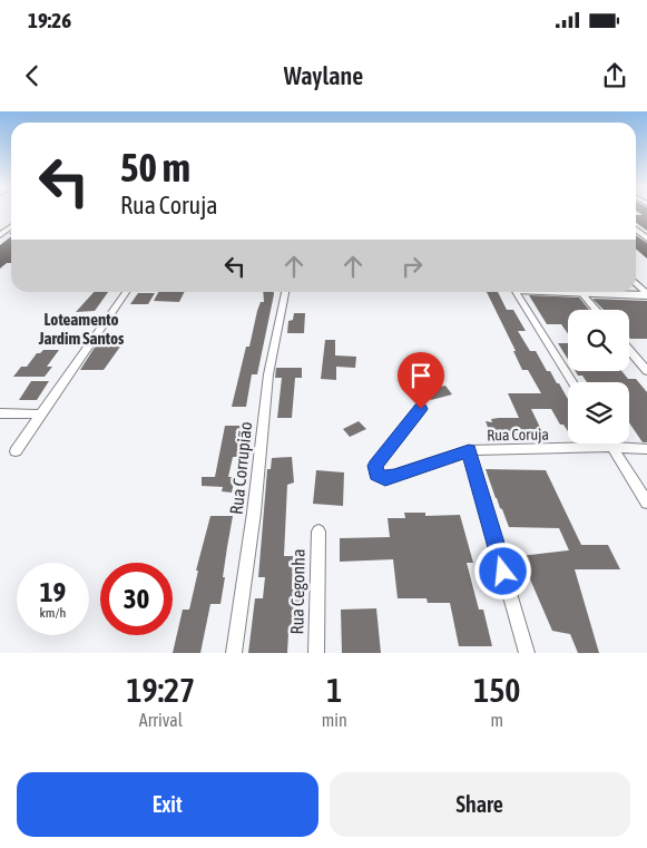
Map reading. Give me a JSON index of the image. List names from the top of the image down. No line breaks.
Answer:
{"streets":{"street":["Rua Coruja","Rua Corrupião","Rua Cegonha"]},"districts":["Loteamento Jardim Santos"],"page":{"status":"19:26","header":"Waylane","turn":["50 m","Rua Coruja"],"speed":"19 km/h","limit":"30","eta":["19:27","Arrival","1","min","150","m"],"buttons":["Exit","Share"]}}
